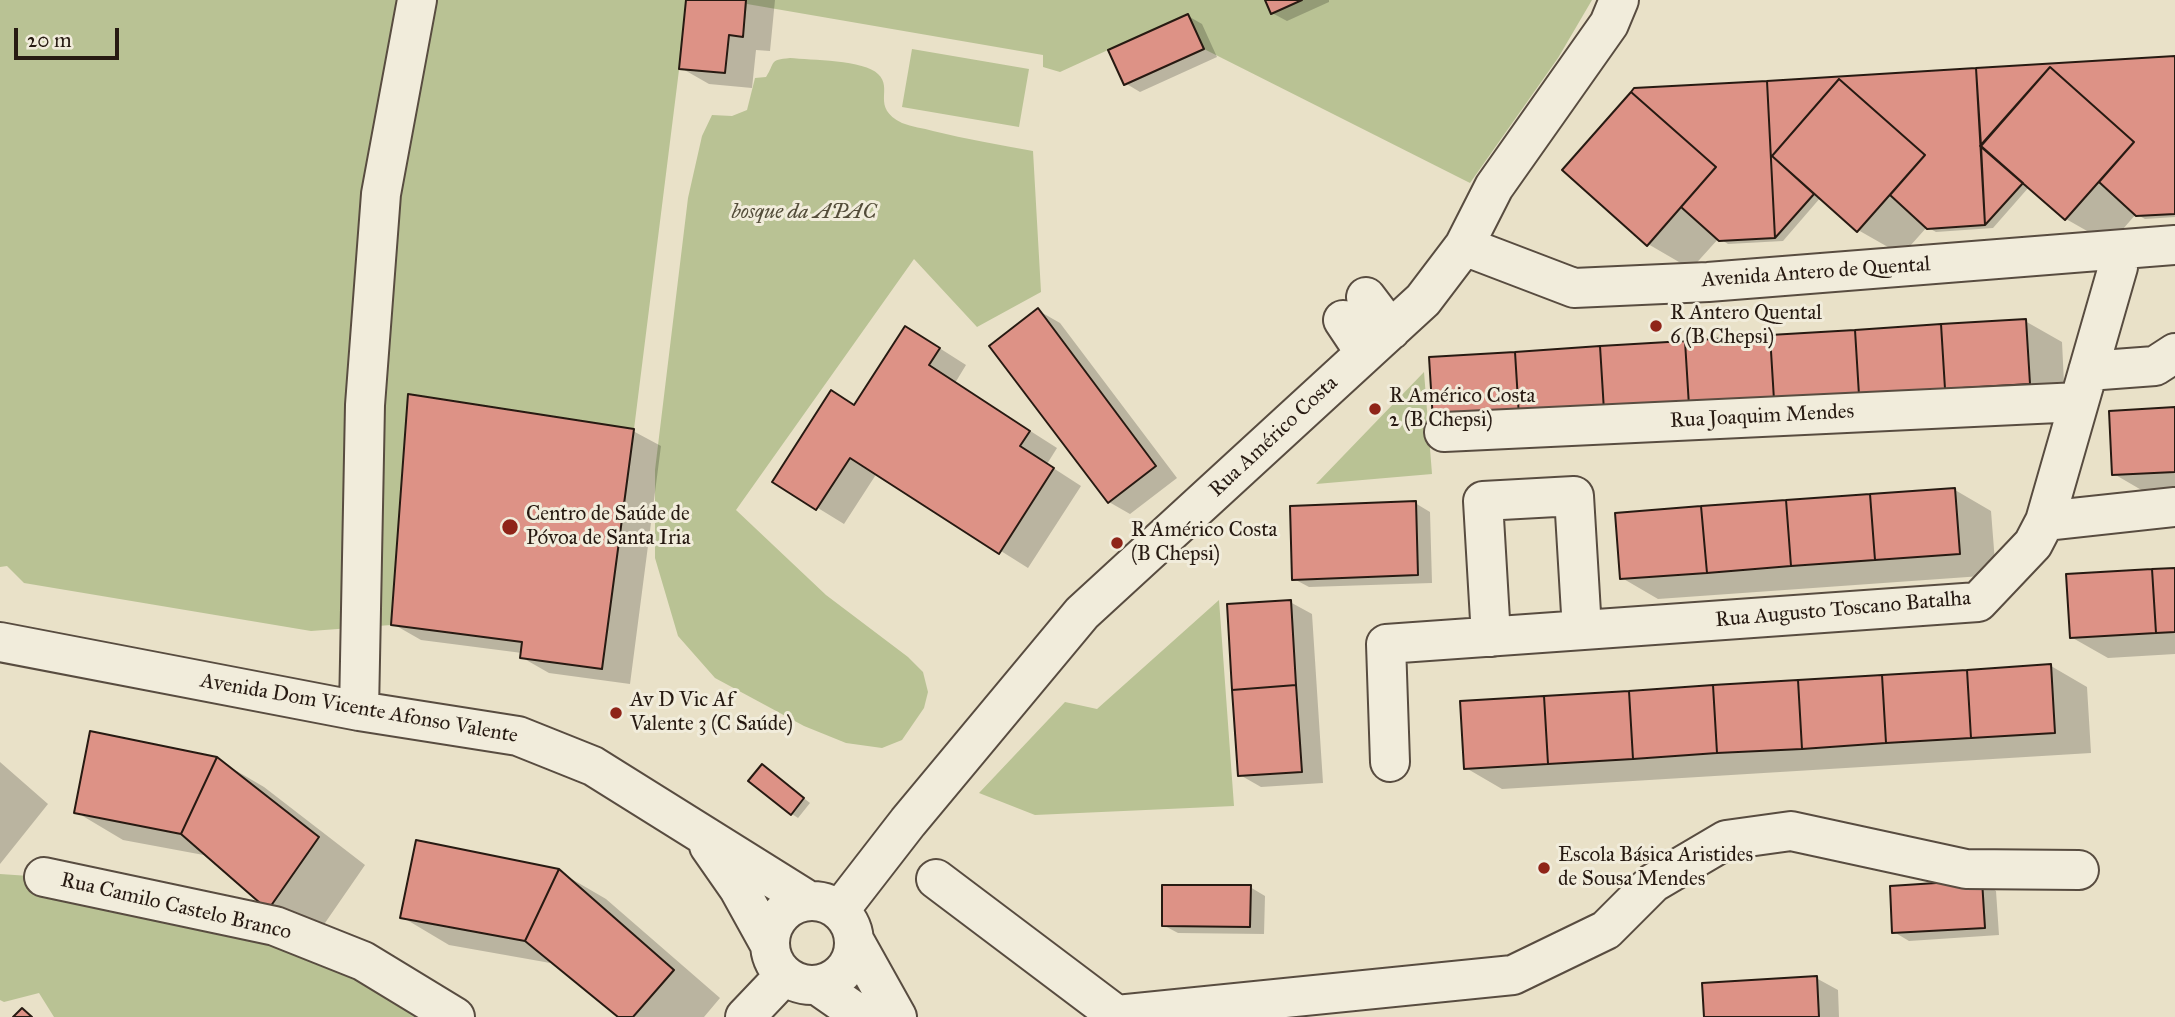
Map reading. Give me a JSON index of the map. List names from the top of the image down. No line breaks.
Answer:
{"streets":{"street":["Avenida Antero de Quental","Rua Joaquim Mendes","Rua Américo Costa","Rua Augusto Toscano Batalha","Avenida Dom Vicente Afonso Valente","Rua Camilo Castelo Branco"]},"crossings":[["Avenida Antero de Quental","Rua Américo Costa"],["Avenida Antero de Quental","Rua Augusto Toscano Batalha"],["Rua Joaquim Mendes","Rua Augusto Toscano Batalha"],["Rua Américo Costa","Avenida Dom Vicente Afonso Valente"]],"parks":["bosque da APAC"],"places":["R Antero Quental 6 (B Chepsi)","R Américo Costa 2 (B Chepsi)","Centro de Saúde de Póvoa de Santa Iria","R Américo Costa (B Chepsi)","Av D Vic Af Valente 3 (C Saúde)","Escola Básica Aristides de Sousa Mendes"],"scale_bar":"20 m"}
